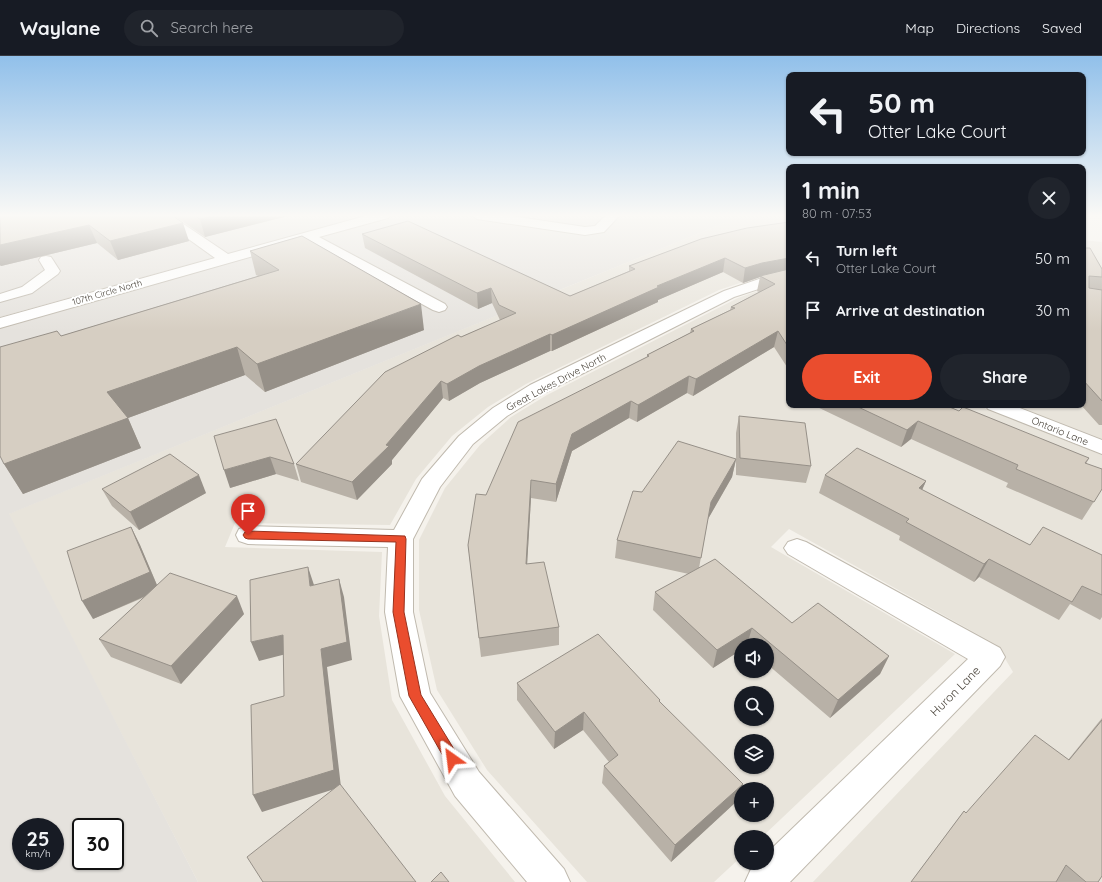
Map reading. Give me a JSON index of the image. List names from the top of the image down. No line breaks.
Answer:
{"streets":{"street":["107th Circle North","Great Lakes Drive North","Ontario Lane","Huron Lane"]},"page":{"header":"Waylane","search":"Search here","nav":["Map","Directions","Saved"],"turn":["50 m","Otter Lake Court"],"heading":["1 min","80 m · 07:53"],"list":[{"name":"Turn left","note":"Otter Lake Court","value":"50 m"},{"name":"Arrive at destination","value":"30 m"}],"buttons":["Exit","Share"],"map_buttons":["+","−"],"speed":"25 km/h","limit":"30"}}
